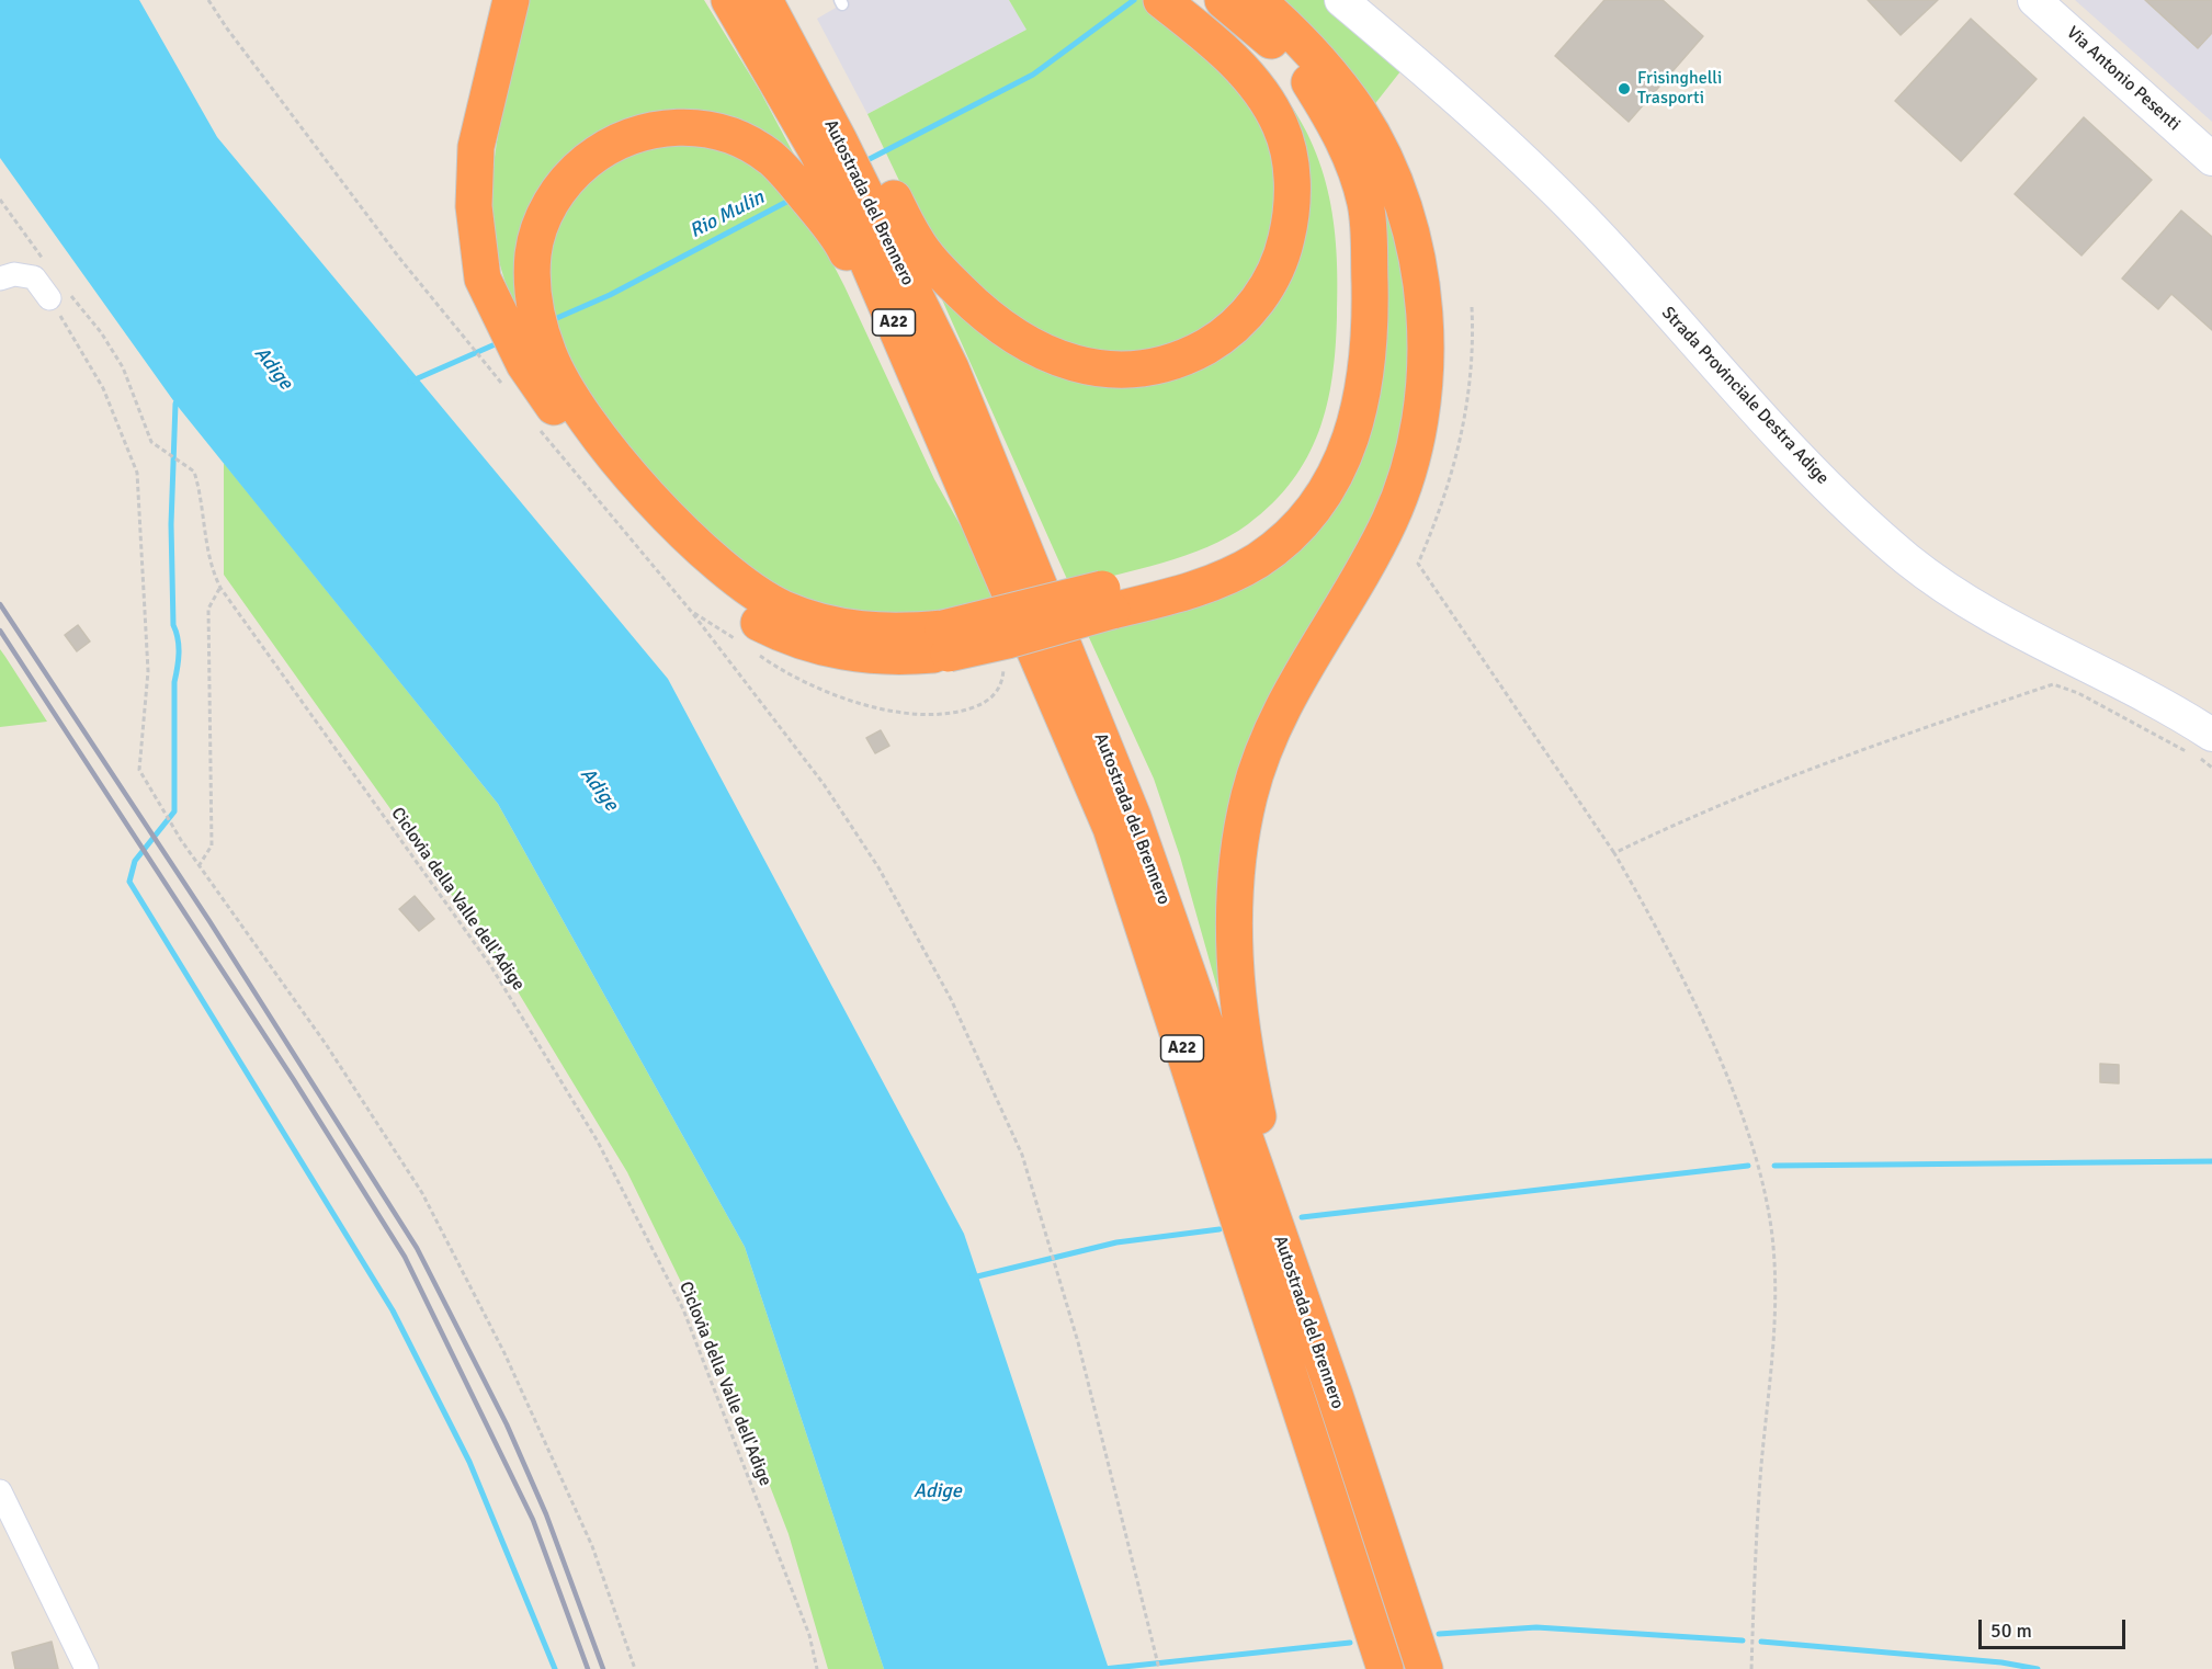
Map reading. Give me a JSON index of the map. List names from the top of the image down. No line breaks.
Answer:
{"streets":{"highway":["Autostrada del Brennero","A22"],"main road":["Via Antonio Pesenti","Strada Provinciale Destra Adige"],"path":["Ciclovia della Valle dell'Adige"]},"water":["Rio Mulin","Adige"],"places":["Frisinghelli Trasporti"],"scale_bar":"50 m"}
